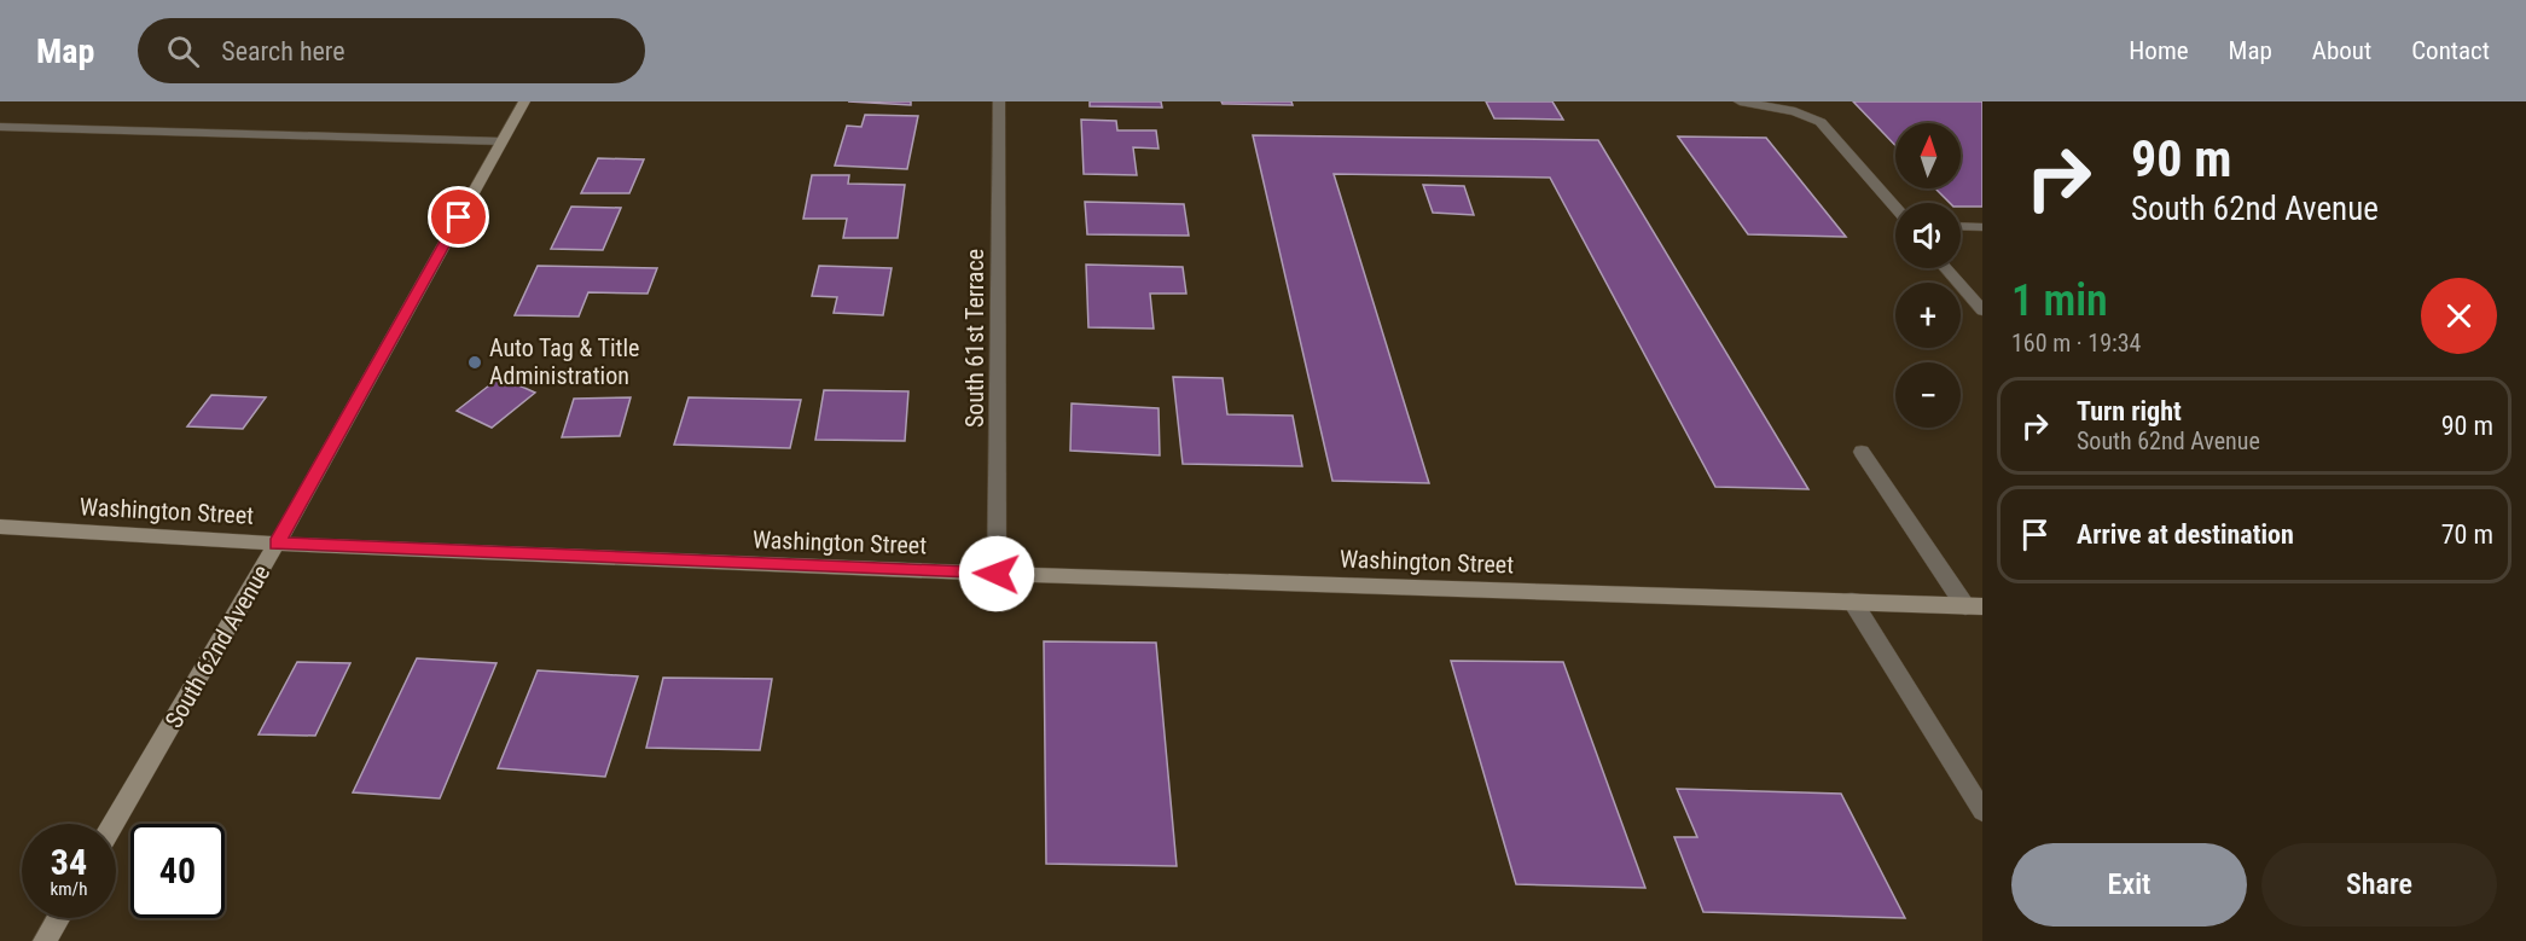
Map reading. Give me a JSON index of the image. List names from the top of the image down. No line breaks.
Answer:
{"streets":{"street":["South 61st Terrace","Washington Street","South 62nd Avenue"]},"crossings":[["South 61st Terrace","Washington Street"],["Washington Street","South 62nd Avenue"]],"places":["Auto Tag & Title Administration"],"north":"top","page":{"header":"Map","search":"Search here","nav":["Home","Map","About","Contact"],"turn":["90 m","South 62nd Avenue"],"map_buttons":["+","−"],"heading":["1 min","160 m · 19:34"],"list":[{"name":"Turn right","note":"South 62nd Avenue","value":"90 m"},{"name":"Arrive at destination","value":"70 m"}],"speed":"34 km/h","limit":"40","buttons":["Exit","Share"]}}
